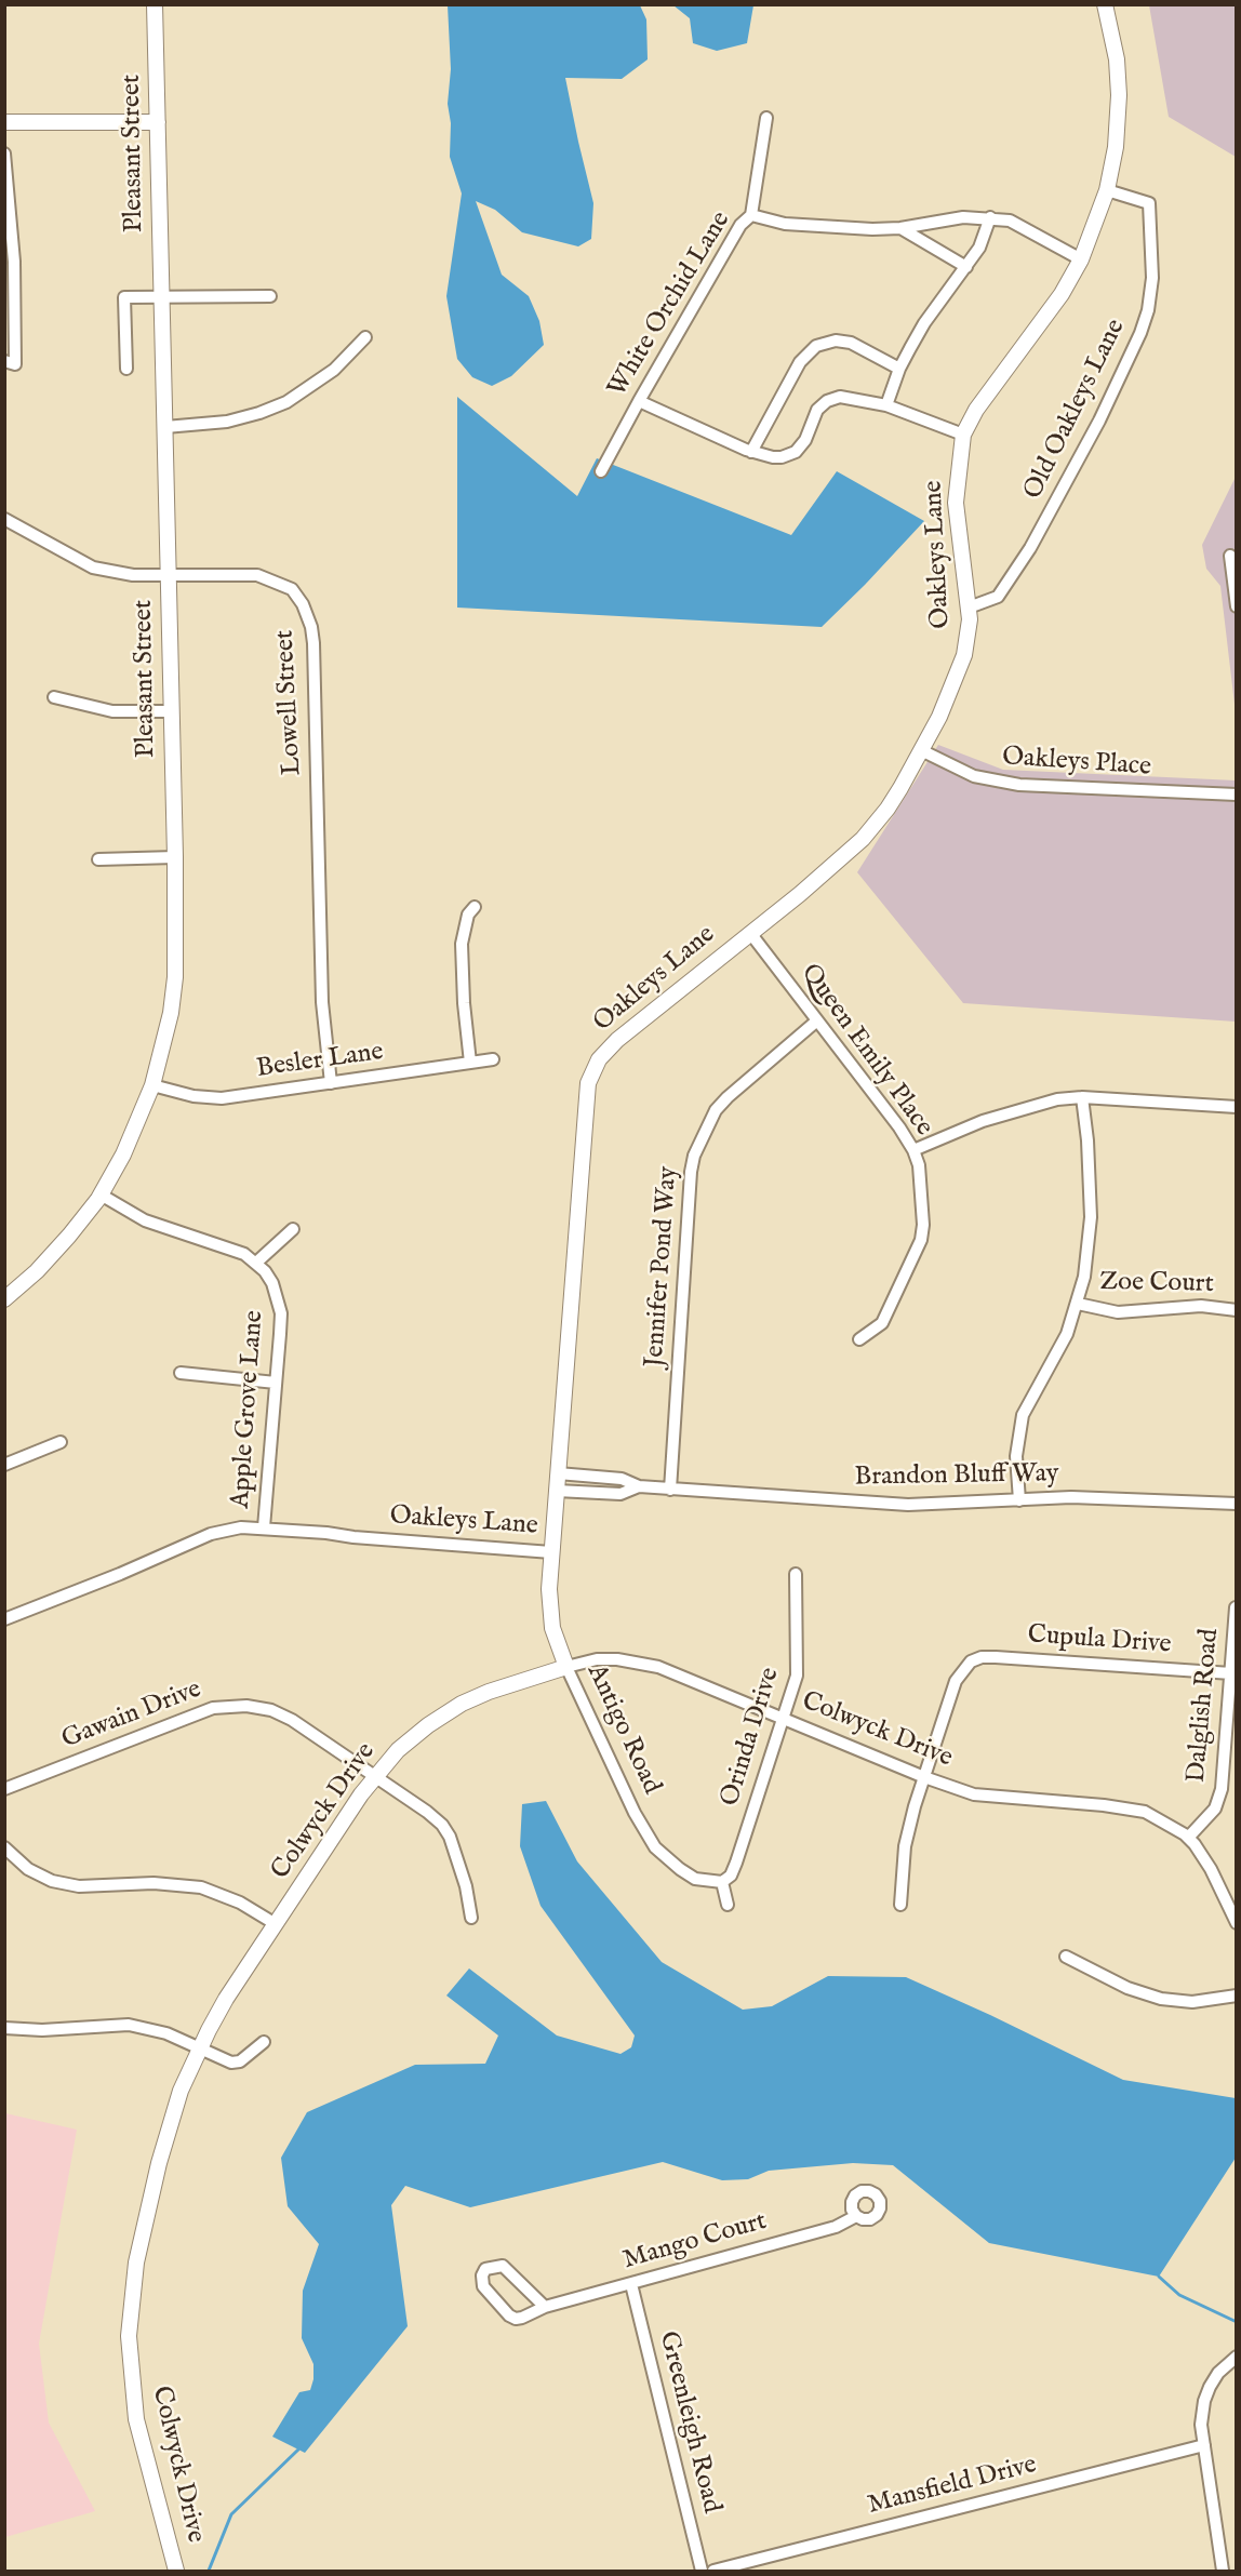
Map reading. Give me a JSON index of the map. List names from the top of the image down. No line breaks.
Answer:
{"streets":{"street":["Pleasant Street","White Orchid Lane","Old Oakleys Lane","Oakleys Lane","Lowell Street","Oakleys Place","Queen Emily Place","Besler Lane","Jennifer Pond Way","Zoe Court","Apple Grove Lane","Brandon Bluff Way","Cupula Drive","Dalglish Road","Gawain Drive","Antigo Road","Colwyck Drive","Orinda Drive","Mango Court","Greenleigh Road","Mansfield Drive"]},"crossings":[["Pleasant Street","Lowell Street"],["Pleasant Street","Besler Lane"],["Pleasant Street","Apple Grove Lane"],["Old Oakleys Lane","Oakleys Lane"],["Oakleys Lane","Oakleys Place"],["Oakleys Lane","Queen Emily Place"],["Oakleys Lane","Apple Grove Lane"],["Oakleys Lane","Brandon Bluff Way"],["Oakleys Lane","Antigo Road"],["Lowell Street","Besler Lane"],["Queen Emily Place","Jennifer Pond Way"],["Jennifer Pond Way","Brandon Bluff Way"],["Cupula Drive","Dalglish Road"],["Cupula Drive","Colwyck Drive"],["Dalglish Road","Colwyck Drive"],["Gawain Drive","Colwyck Drive"],["Antigo Road","Colwyck Drive"],["Antigo Road","Orinda Drive"],["Colwyck Drive","Orinda Drive"],["Mango Court","Greenleigh Road"]]}
